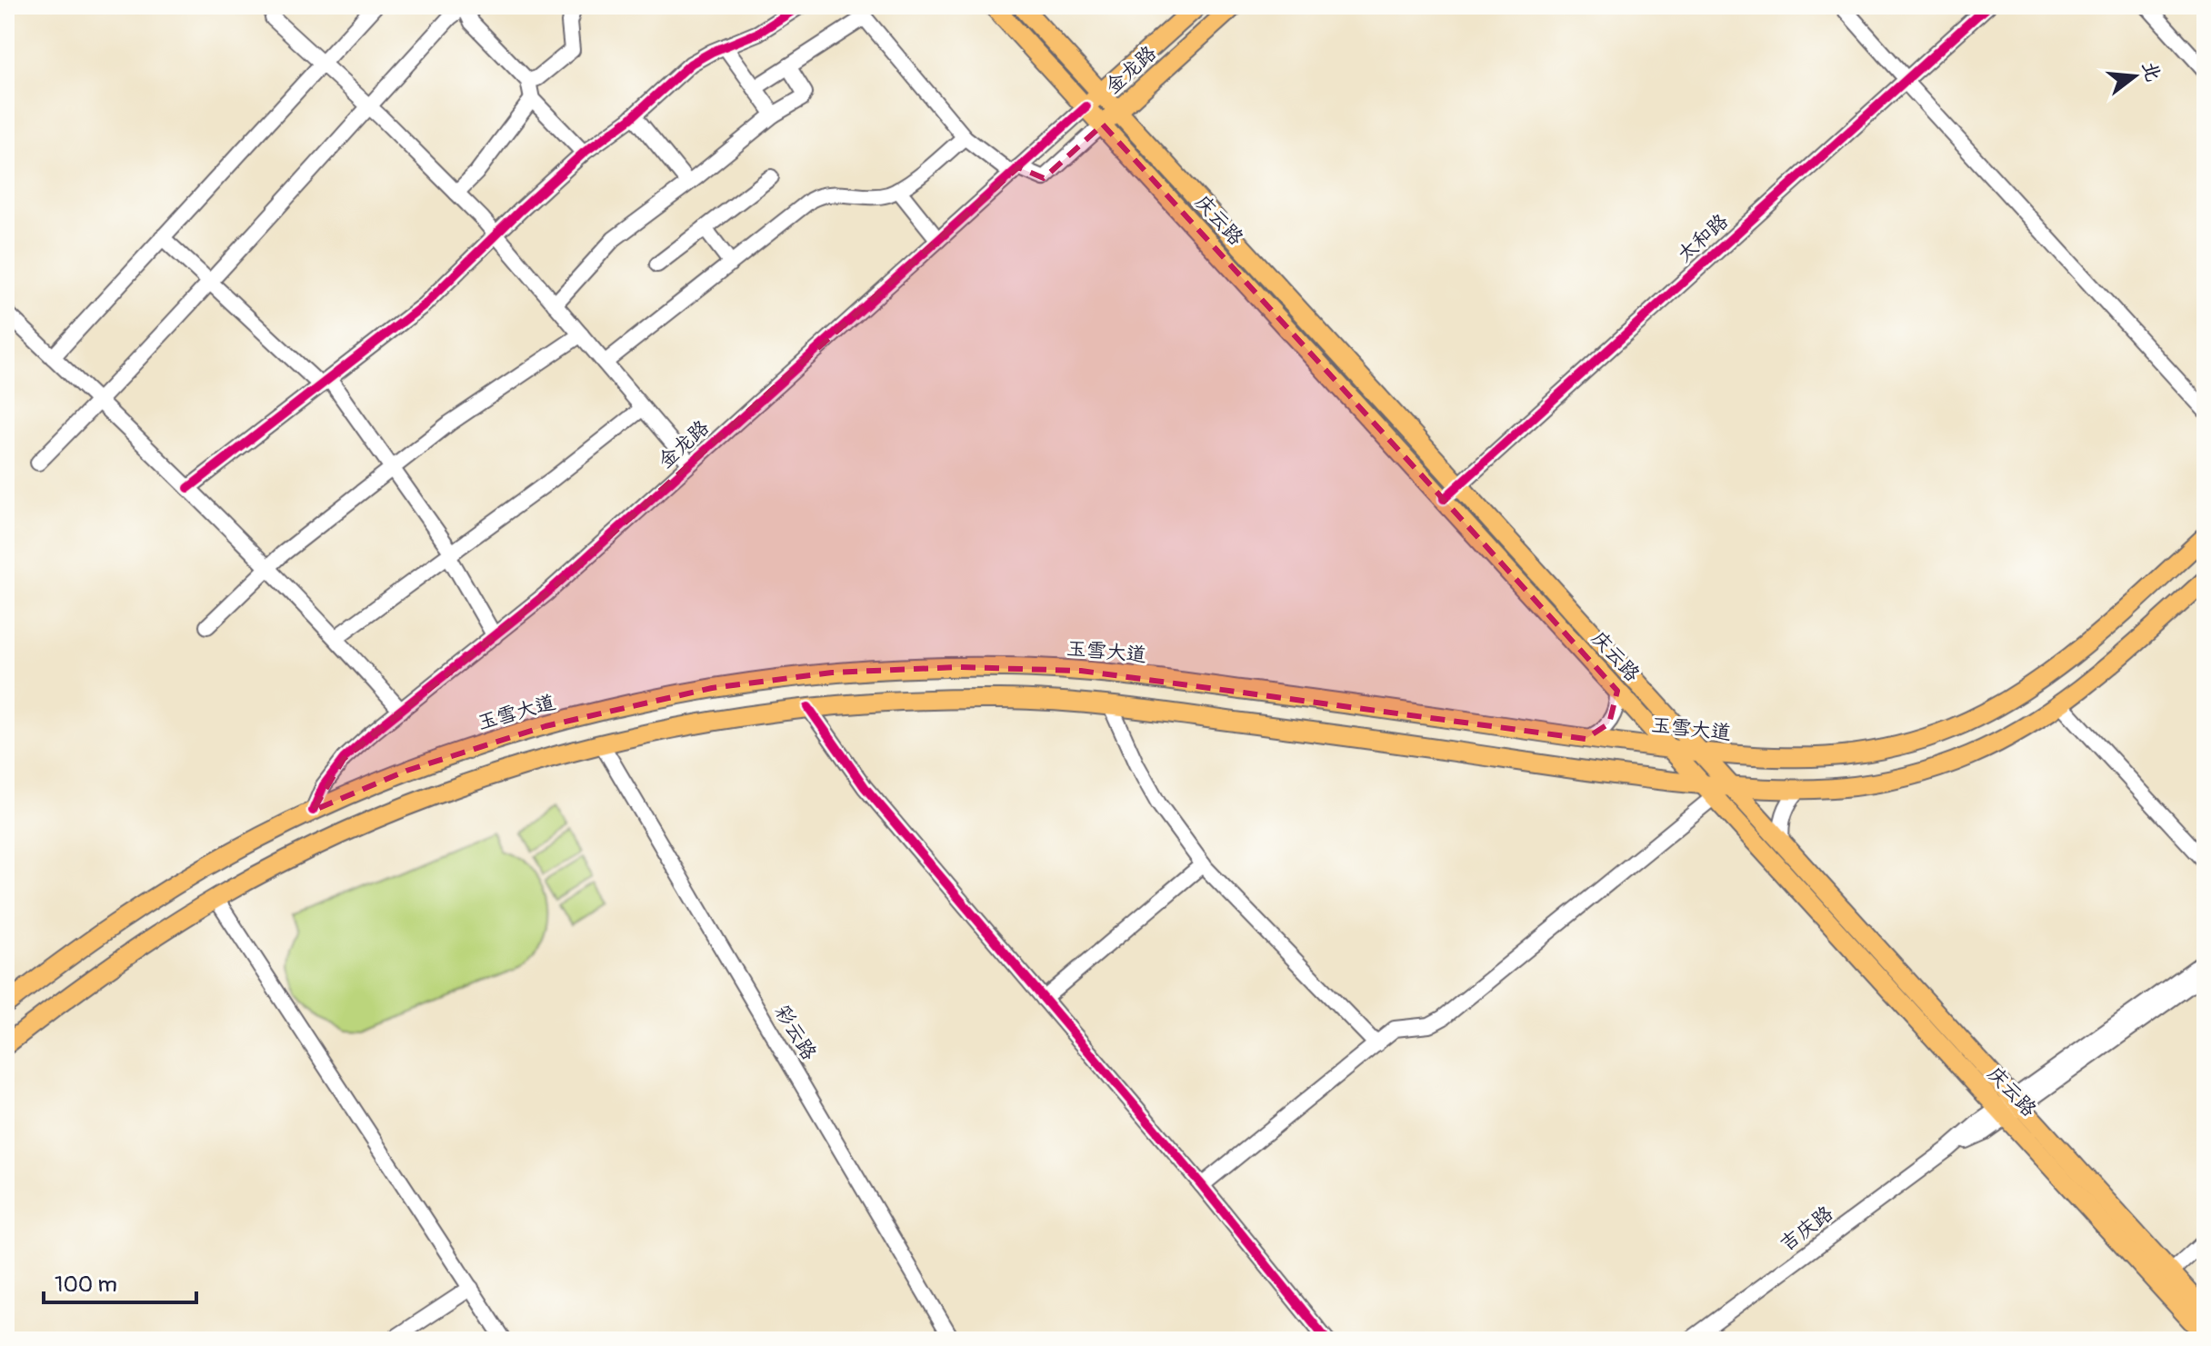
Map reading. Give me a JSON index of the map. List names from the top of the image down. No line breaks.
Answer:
{"streets":{"main road":["金龙路","庆云路","玉雪大道"],"street":["太和路","彩云路","吉庆路"]},"crossings":[["金龙路","庆云路"],["金龙路","玉雪大道"],["庆云路","太和路"],["庆云路","玉雪大道"],["庆云路","吉庆路"]],"scale_bar":"100 m","north":"right"}
